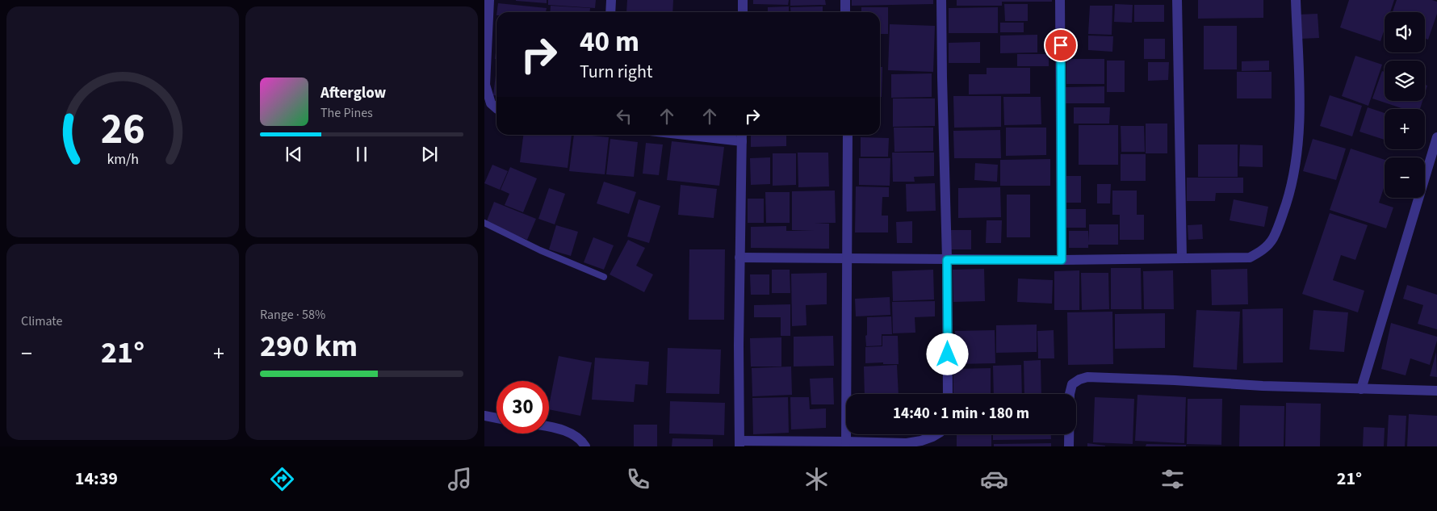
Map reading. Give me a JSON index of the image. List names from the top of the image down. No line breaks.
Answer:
{"page":{"map_buttons":["+","−"],"turn":["40 m","Turn right"],"song":["Afterglow","The Pines"],"tile":["Climate",["Range · 58%","290 km"]],"heat":["−","21°","+"],"limit":"30","trip":"14:40 · 1 min · 180 m","tabs":["14:39","21°"],"gauge":["26","km/h"]}}
